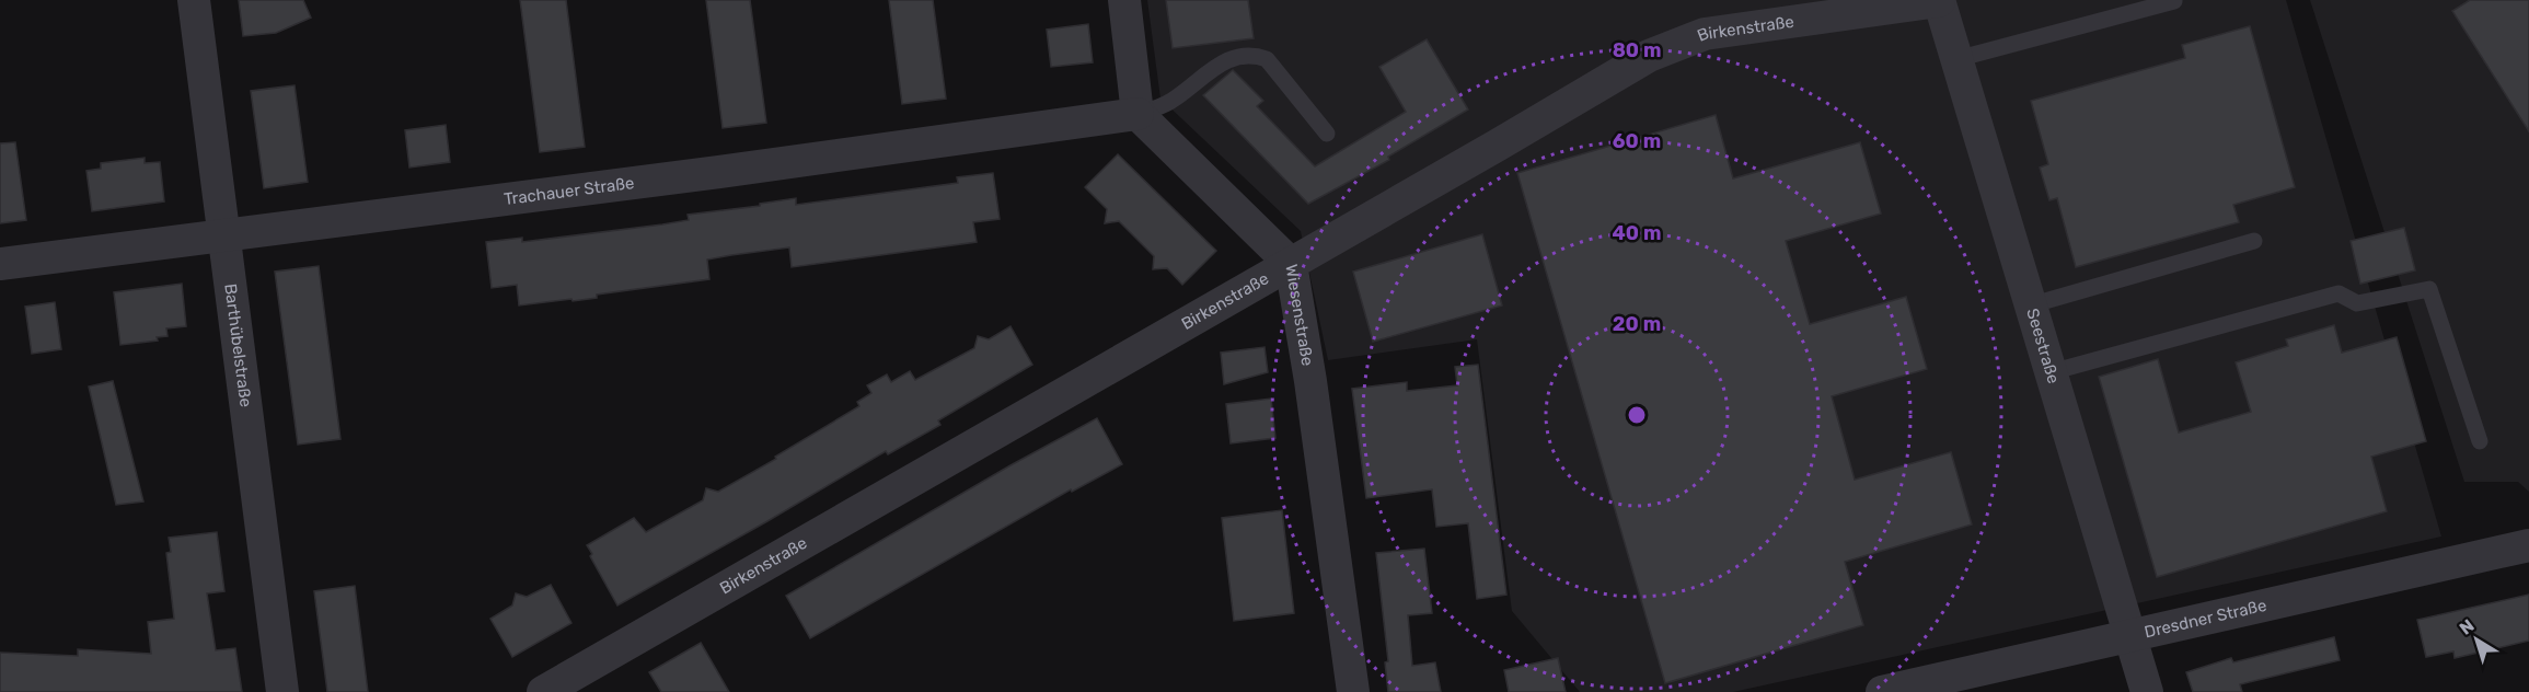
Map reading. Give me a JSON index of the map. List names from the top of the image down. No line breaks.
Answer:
{"streets":{"street":["Birkenstraße","Trachauer Straße","Wiesenstraße","Barthübelstraße","Seestraße","Dresdner Straße"]},"crossings":[["Birkenstraße","Wiesenstraße"],["Birkenstraße","Seestraße"],["Trachauer Straße","Wiesenstraße"],["Trachauer Straße","Barthübelstraße"],["Seestraße","Dresdner Straße"]],"north":"top left","rings":["80 m","60 m","40 m","20 m"]}
